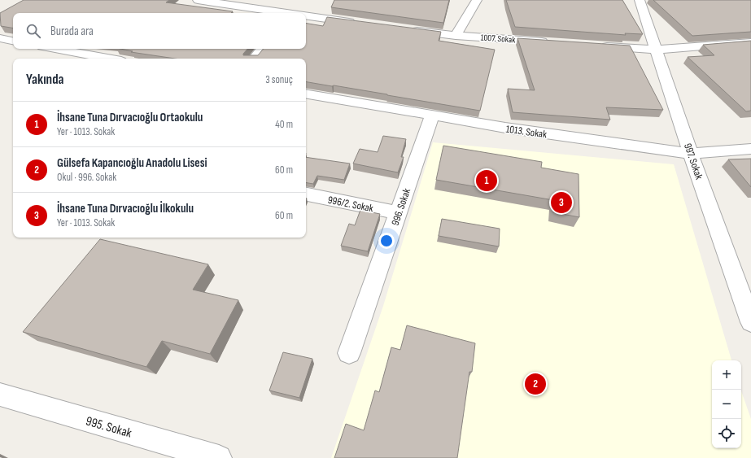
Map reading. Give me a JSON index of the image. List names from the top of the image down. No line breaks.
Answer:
{"streets":{"street":["1007. Sokak","1013. Sokak","997. Sokak","996/2. Sokak","996. Sokak","995. Sokak"]},"crossings":[["1013. Sokak","997. Sokak"],["1013. Sokak","996. Sokak"],["996/2. Sokak","996. Sokak"]],"page":{"search":"Burada ara","heading":["Yakında","3 sonuç"],"list":[{"mark":"1","name":"İhsane Tuna Dırvacıoğlu Ortaokulu","note":"Yer · 1013. Sokak","value":"40 m"},{"mark":"2","name":"Gülsefa Kapancıoğlu Anadolu Lisesi","note":"Okul · 996. Sokak","value":"60 m"},{"mark":"3","name":"İhsane Tuna Dırvacıoğlu İlkokulu","note":"Yer · 1013. Sokak","value":"60 m"}],"pins":["1","3","2"],"map_buttons":["+","−"]}}
